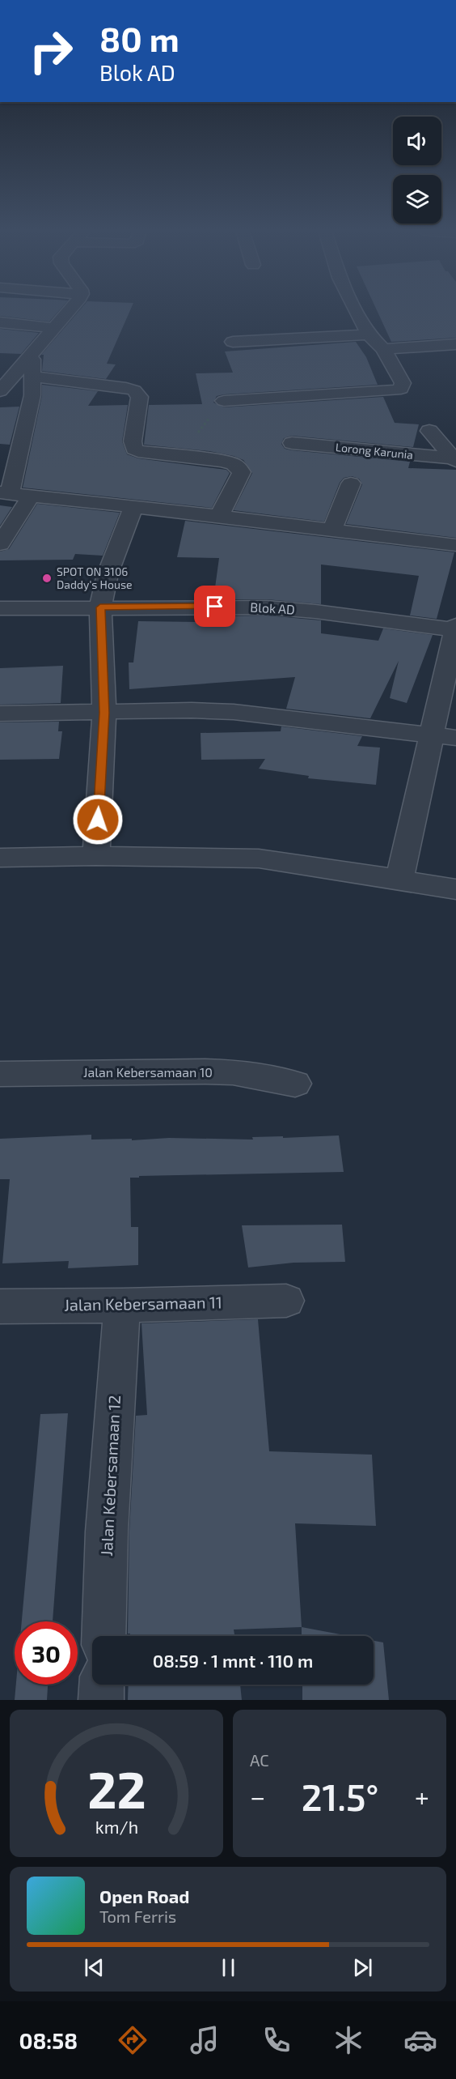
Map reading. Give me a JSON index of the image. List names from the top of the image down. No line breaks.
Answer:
{"streets":{"street":["Lorong Karunia","Blok AD","Jalan Kebersamaan 10","Jalan Kebersamaan 11","Jalan Kebersamaan 12"]},"crossings":[["Jalan Kebersamaan 11","Jalan Kebersamaan 12"]],"places":["SPOT ON 3106 Daddy's House"],"page":{"turn":["80 m","Blok AD"],"limit":"30","trip":"08:59 · 1 mnt · 110 m","tile":"AC","heat":["−","21.5°","+"],"song":["Open Road","Tom Ferris"],"tabs":"08:58","gauge":["22","km/h"]}}
